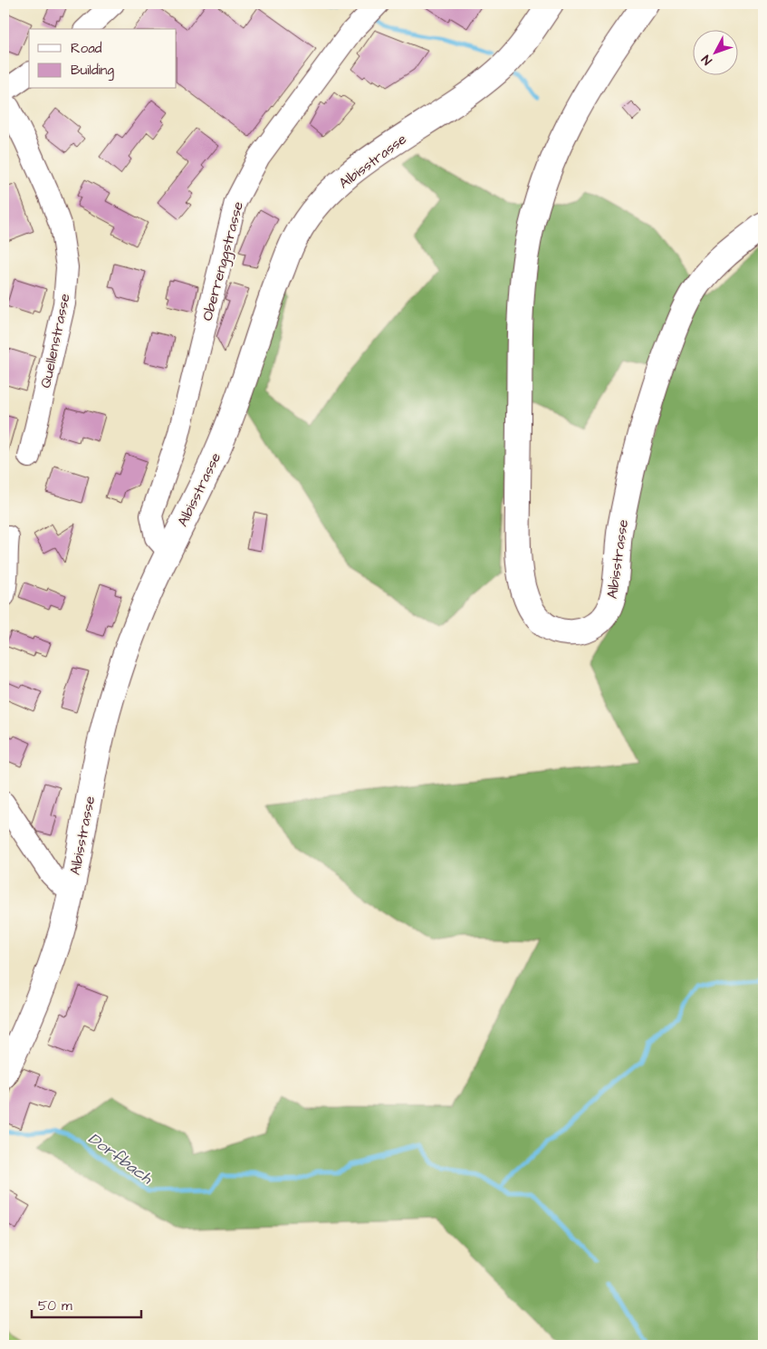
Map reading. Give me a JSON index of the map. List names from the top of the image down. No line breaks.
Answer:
{"streets":{"main road":["Albisstrasse"],"street":["Oberrenggstrasse","Quellenstrasse"]},"crossings":[["Albisstrasse","Oberrenggstrasse"]],"water":["Dorfbach"],"legend":["Road","Building"],"scale_bar":"50 m","north":"bottom left"}
